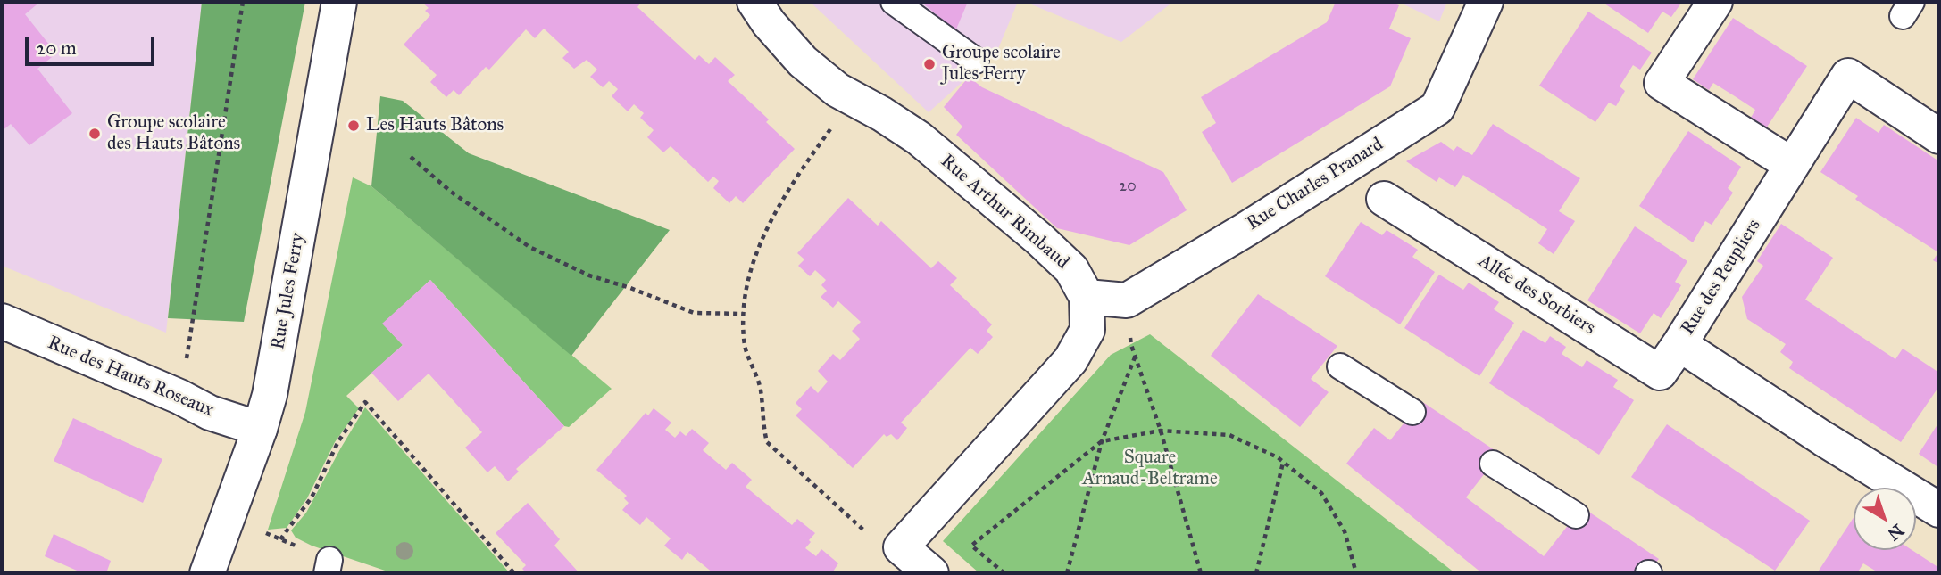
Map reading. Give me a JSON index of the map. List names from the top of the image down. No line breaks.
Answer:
{"streets":{"street":["Rue Charles Pranard","Rue Arthur Rimbaud","Rue des Peupliers","Rue Jules Ferry","Allée des Sorbiers","Rue des Hauts Roseaux"]},"crossings":[["Rue des Peupliers","Allée des Sorbiers"],["Rue Jules Ferry","Rue des Hauts Roseaux"]],"parks":["Square Arnaud-Beltrame"],"places":["Groupe scolaire Jules Ferry","Les Hauts Bâtons","Groupe scolaire des Hauts Bâtons"],"house_numbers":["20"],"scale_bar":"20 m","north":"bottom right"}
